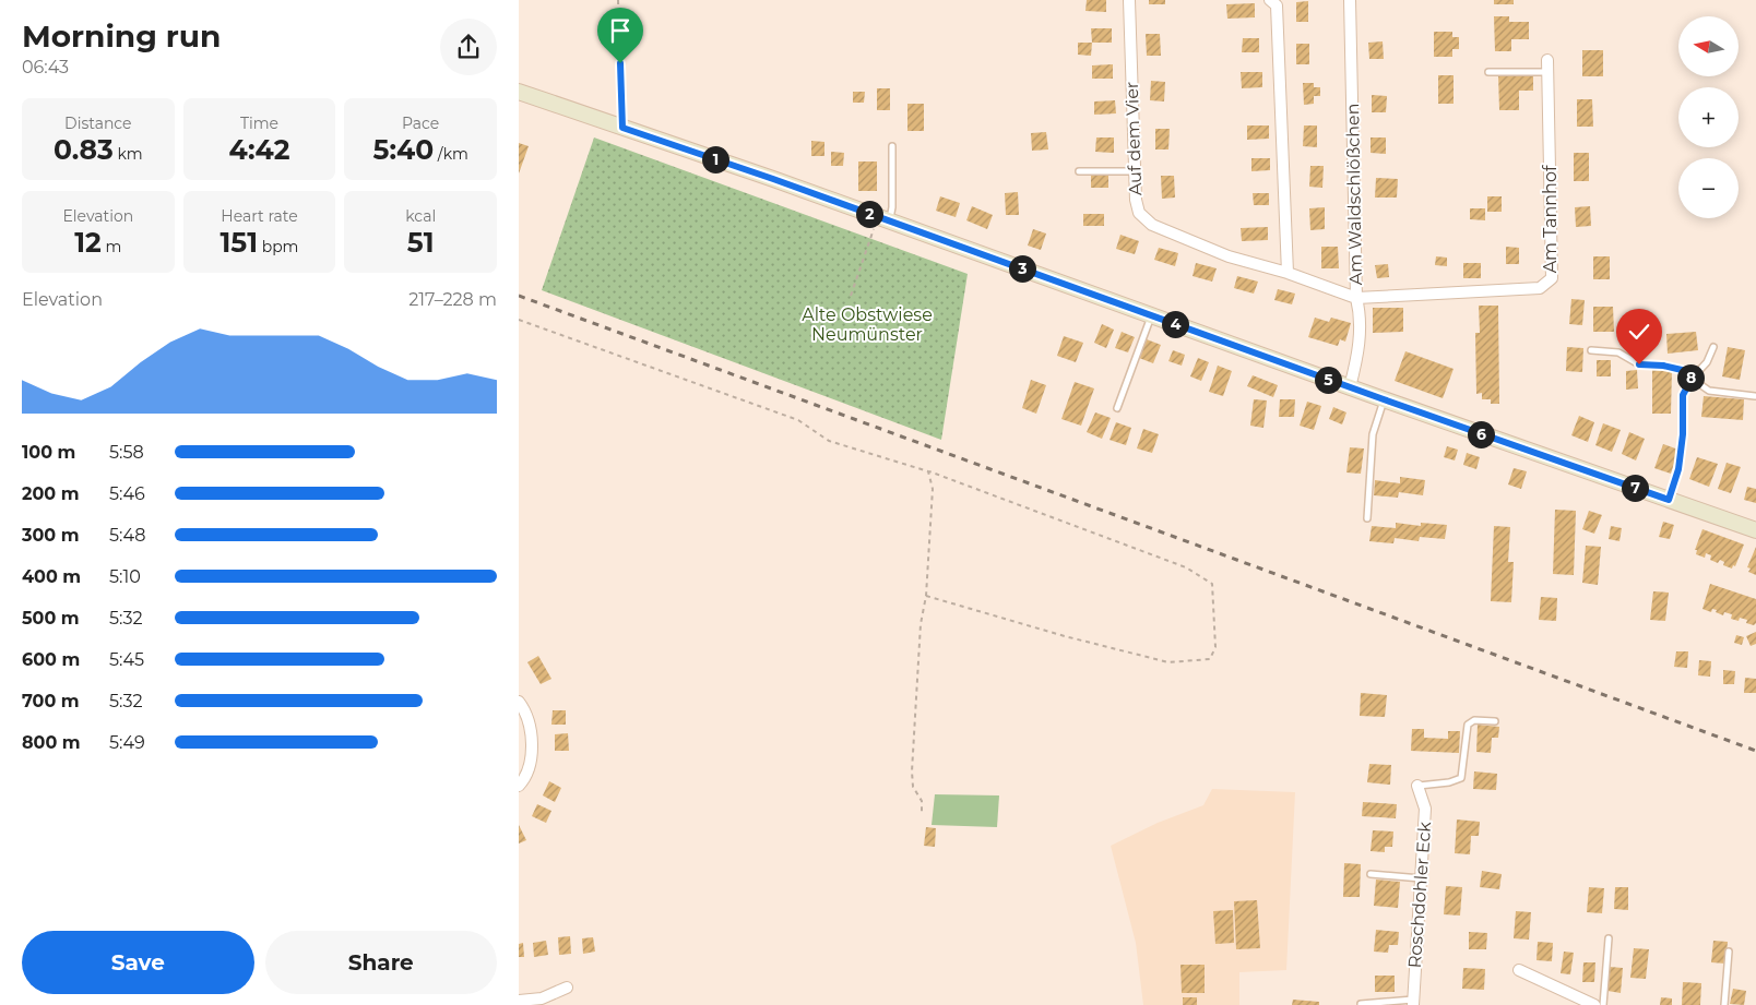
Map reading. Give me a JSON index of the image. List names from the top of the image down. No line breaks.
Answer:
{"streets":{"street":["Auf dem Vier","Am Waldschlößchen","Am Tannhof","Roschdohler Eck"]},"crossings":[["Auf dem Vier","Am Waldschlößchen"],["Auf dem Vier","Am Tannhof"],["Am Waldschlößchen","Am Tannhof"]],"parks":["Alte Obstwiese Neumünster"],"north":"left","page":{"heading":["Morning run","06:43"],"map_buttons":["+","−"],"stats":[["Distance","0.83 km"],["Time","4:42"],["Pace","5:40 /km"],["Elevation","12 m"],["Heart rate","151 bpm"],["kcal","51"]],"pins":["1","2","3","4","8","5","6","7"],"chart":["Elevation","217–228 m"],"list":[{"name":"100 m","note":"5:58"},{"name":"200 m","note":"5:46"},{"name":"300 m","note":"5:48"},{"name":"400 m","note":"5:10"},{"name":"500 m","note":"5:32"},{"name":"600 m","note":"5:45"},{"name":"700 m","note":"5:32"},{"name":"800 m","note":"5:49"}],"buttons":["Save","Share"]}}
